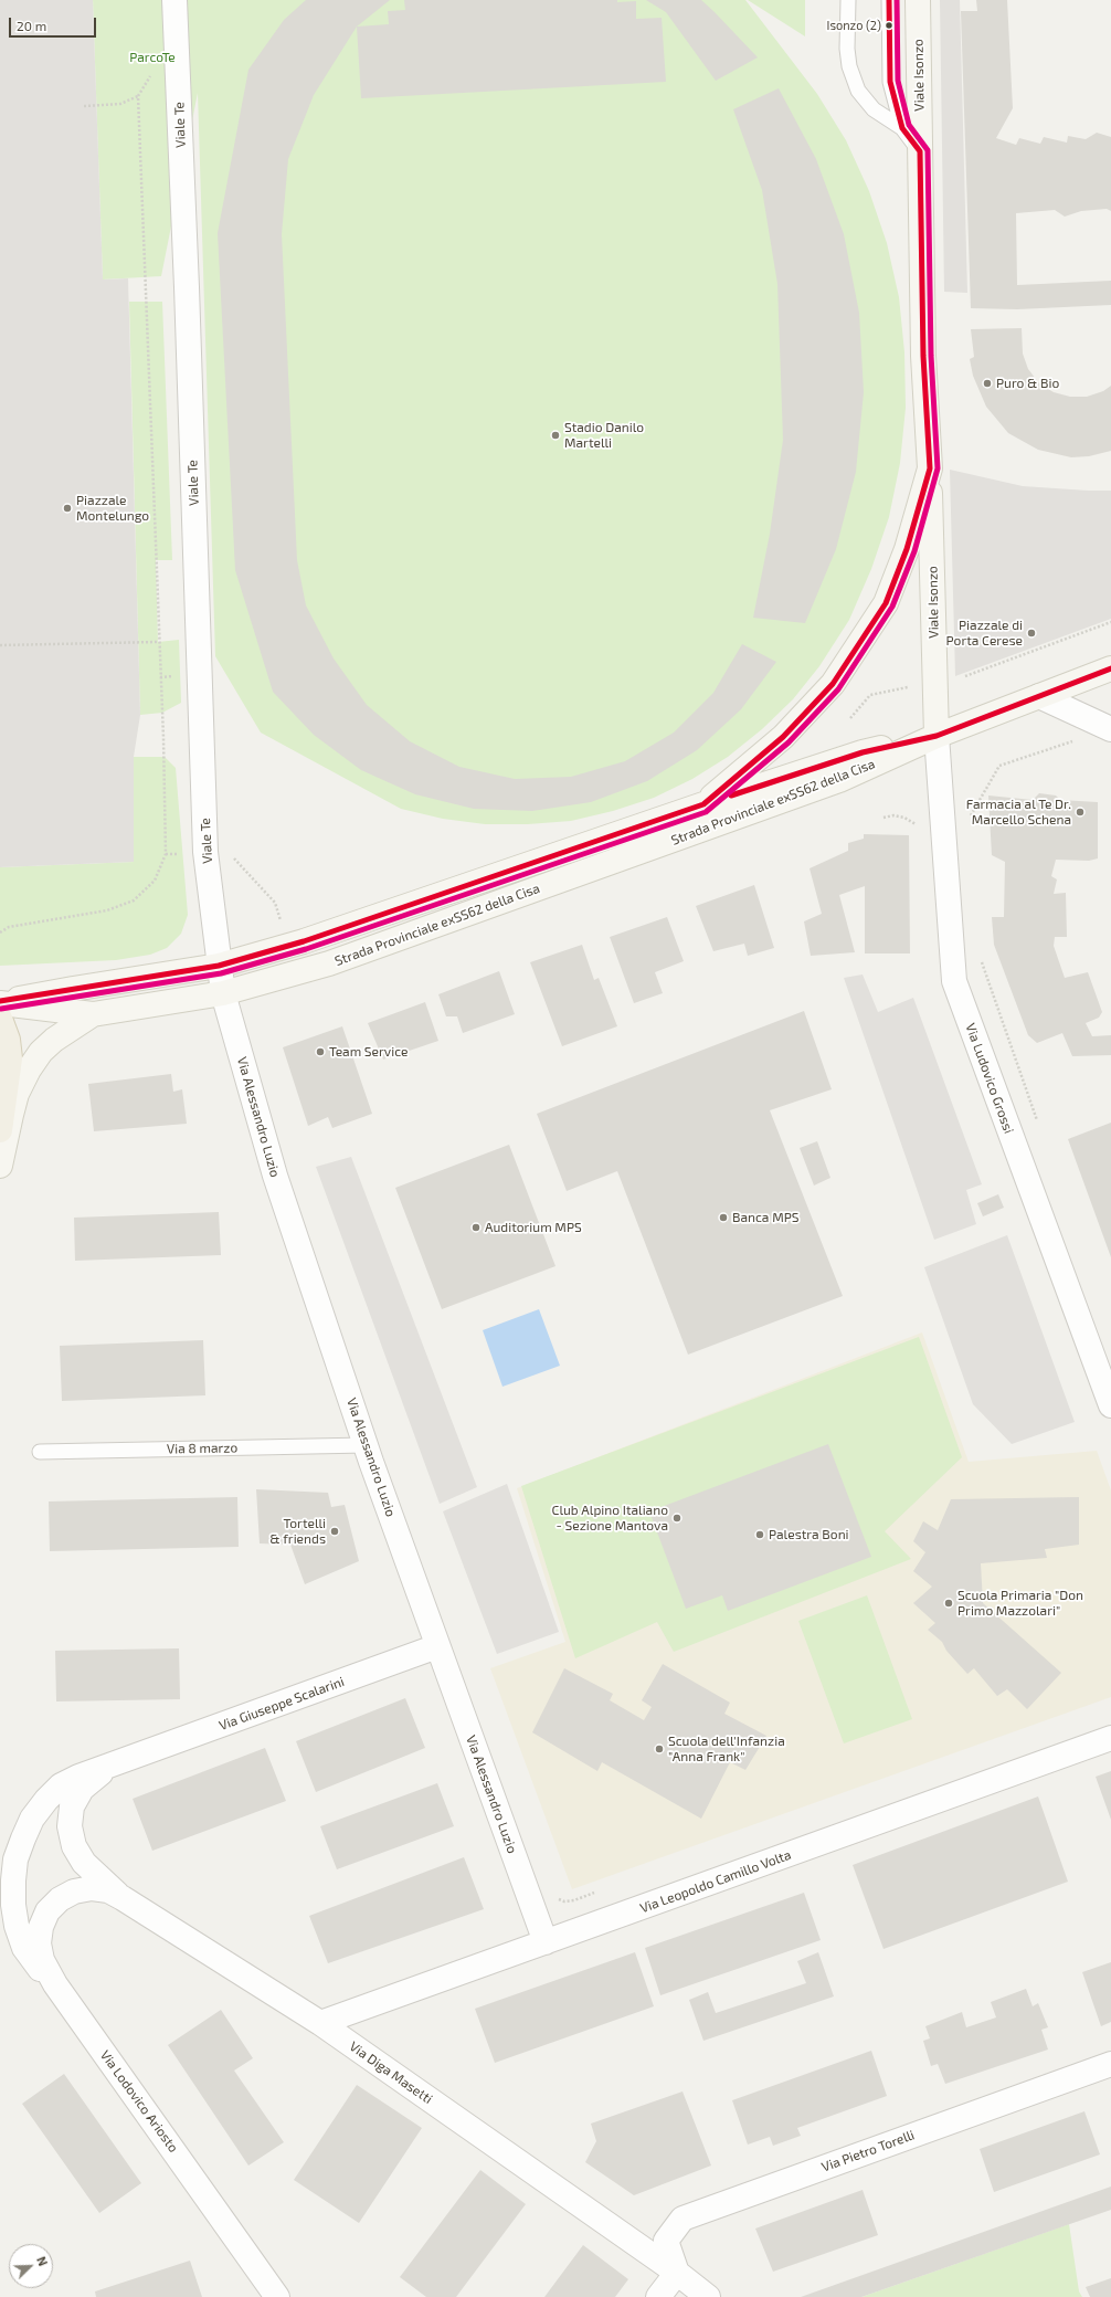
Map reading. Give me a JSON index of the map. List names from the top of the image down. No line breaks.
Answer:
{"streets":{"main road":["Viale Isonzo","Strada Provinciale exSS62 della Cisa"],"street":["Viale Te","Via Ludovico Grossi","Via Alessandro Luzio","Via Giuseppe Scalarini","Via Leopoldo Camillo Volta","Via Diga Masetti","Via Lodovico Ariosto","Via Pietro Torelli"],"lane":["Via 8 marzo"]},"crossings":[["Viale Isonzo","Strada Provinciale exSS62 della Cisa"],["Viale Isonzo","Via Ludovico Grossi"],["Viale Te","Strada Provinciale exSS62 della Cisa"],["Viale Te","Via Alessandro Luzio"],["Strada Provinciale exSS62 della Cisa","Via Ludovico Grossi"],["Strada Provinciale exSS62 della Cisa","Via Alessandro Luzio"],["Via Alessandro Luzio","Via 8 marzo"],["Via Alessandro Luzio","Via Giuseppe Scalarini"],["Via Alessandro Luzio","Via Leopoldo Camillo Volta"],["Via Leopoldo Camillo Volta","Via Diga Masetti"],["Via Diga Masetti","Via Lodovico Ariosto"],["Via Diga Masetti","Via Pietro Torelli"]],"parks":["ParcoTe"],"places":["Isonzo (2)","Puro & Bio","Stadio Danilo Martelli","Piazzale Montelungo","Piazzale di Porta Cerese","Farmacia al Te Dr. Marcello Schena","Team Service","Banca MPS","Auditorium MPS","Club Alpino Italiano - Sezione Mantova","Tortelli & friends","Palestra Boni","Scuola Primaria \"Don Primo Mazzolari\"","Scuola dell'Infanzia \"Anna Frank\""],"scale_bar":"20 m","north":"top right"}
